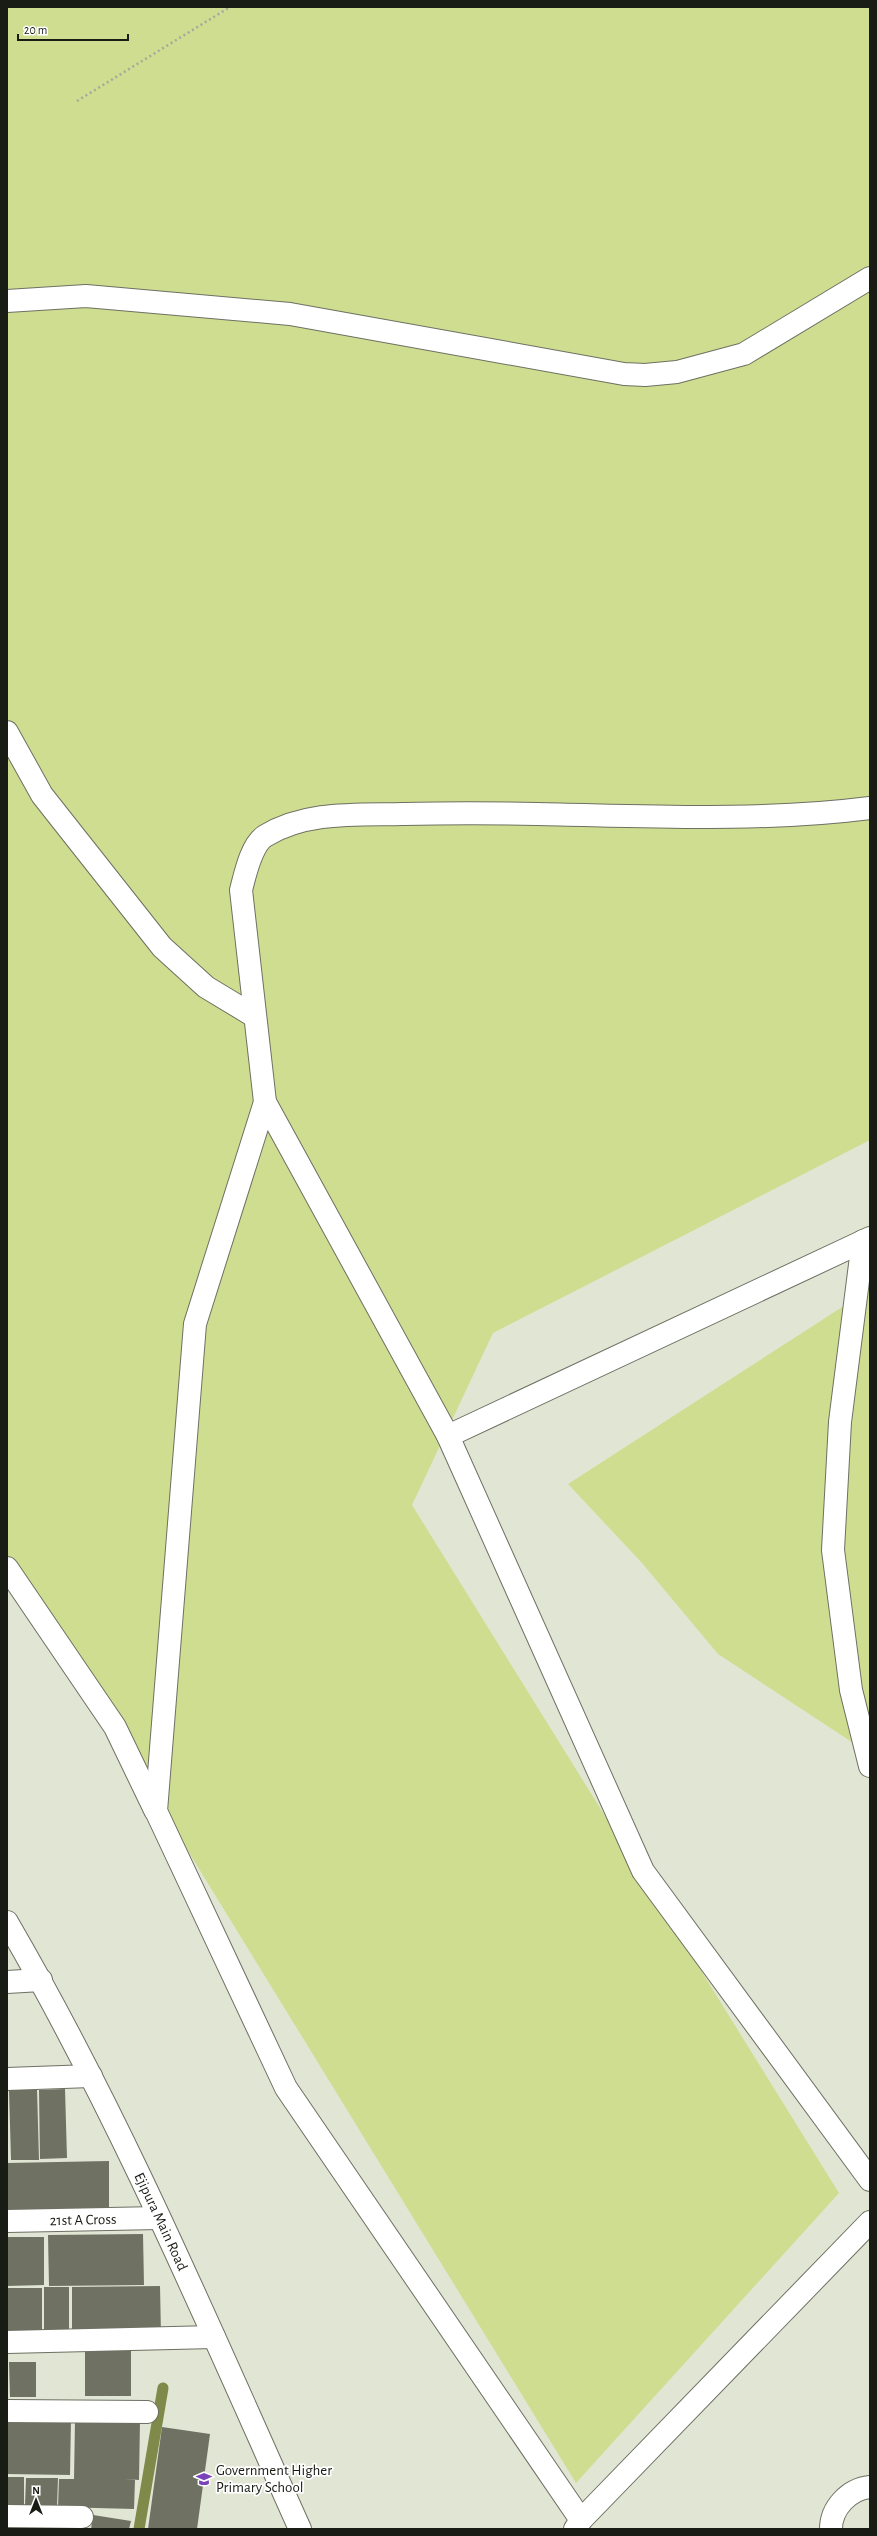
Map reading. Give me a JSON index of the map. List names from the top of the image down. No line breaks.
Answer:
{"streets":{"street":["21st A Cross","Ejipura Main Road"]},"crossings":[["21st A Cross","Ejipura Main Road"]],"places":{"school or university":["Government Higher Primary School"]},"scale_bar":"20 m","north":"top"}
